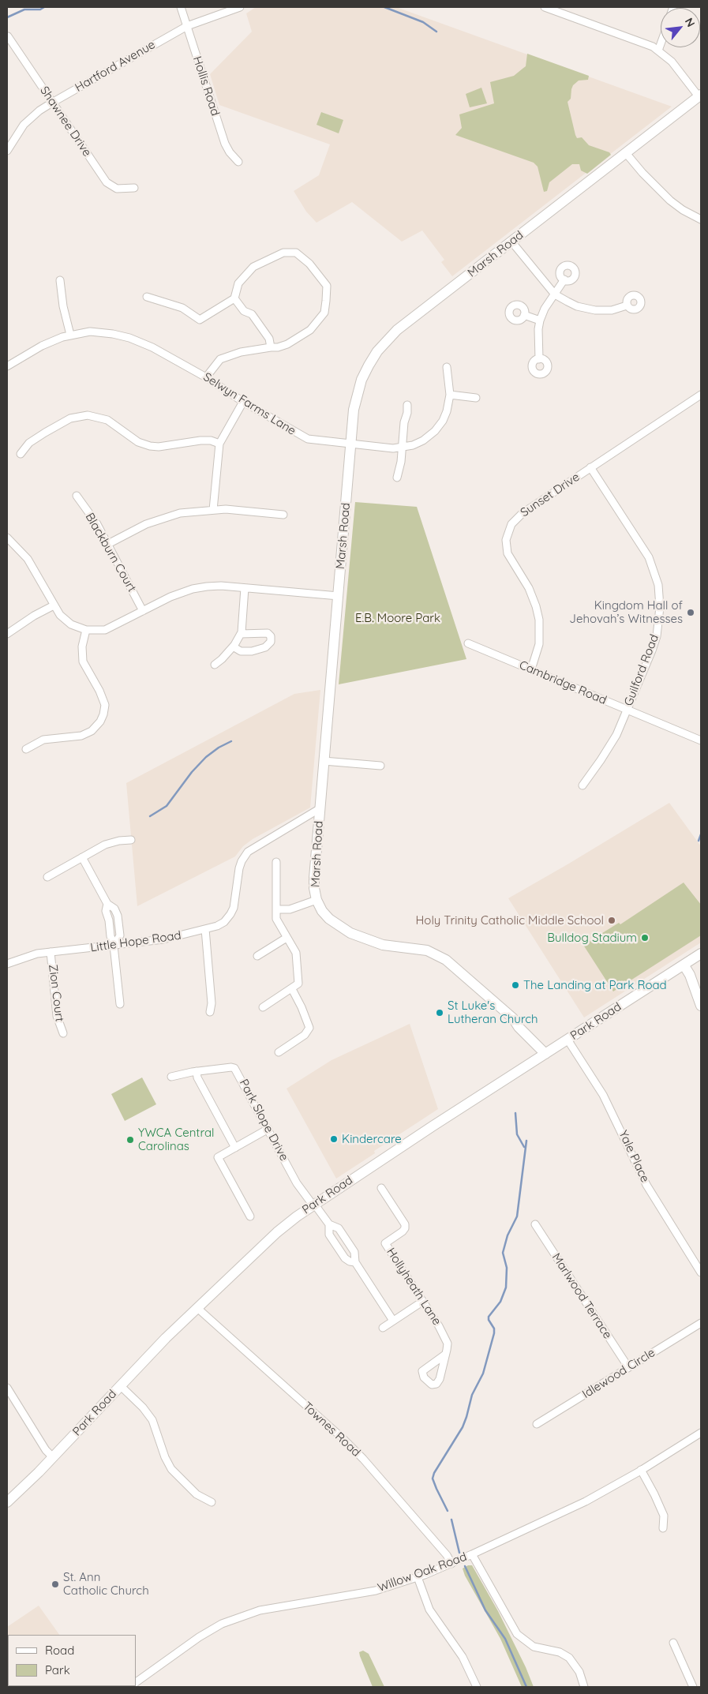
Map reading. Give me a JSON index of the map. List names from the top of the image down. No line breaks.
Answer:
{"streets":{"street":["Hartford Avenue","Hollis Road","Shawnee Drive","Marsh Road","Selwyn Farms Lane","Sunset Drive","Blackburn Court","Guilford Road","Cambridge Road","Little Hope Road","Zion Court","Park Road","Park Slope Drive","Yale Place","Hollyheath Lane","Marlwood Terrace","Idlewood Circle","Townes Road","Willow Oak Road"]},"crossings":[["Hartford Avenue","Hollis Road"],["Hartford Avenue","Shawnee Drive"],["Marsh Road","Selwyn Farms Lane"],["Marsh Road","Little Hope Road"],["Marsh Road","Park Road"],["Sunset Drive","Guilford Road"],["Sunset Drive","Cambridge Road"],["Guilford Road","Cambridge Road"],["Little Hope Road","Zion Court"],["Park Road","Park Slope Drive"],["Park Road","Yale Place"],["Park Road","Townes Road"],["Marlwood Terrace","Idlewood Circle"],["Townes Road","Willow Oak Road"]],"parks":["E.B. Moore Park"],"places":["Kingdom Hall of Jehovah’s Witnesses","Holy Trinity Catholic Middle School","Bulldog Stadium","The Landing at Park Road","St Luke's Lutheran Church","Kindercare","YWCA Central Carolinas","St. Ann Catholic Church"],"legend":["Road","Park"],"north":"top right"}
